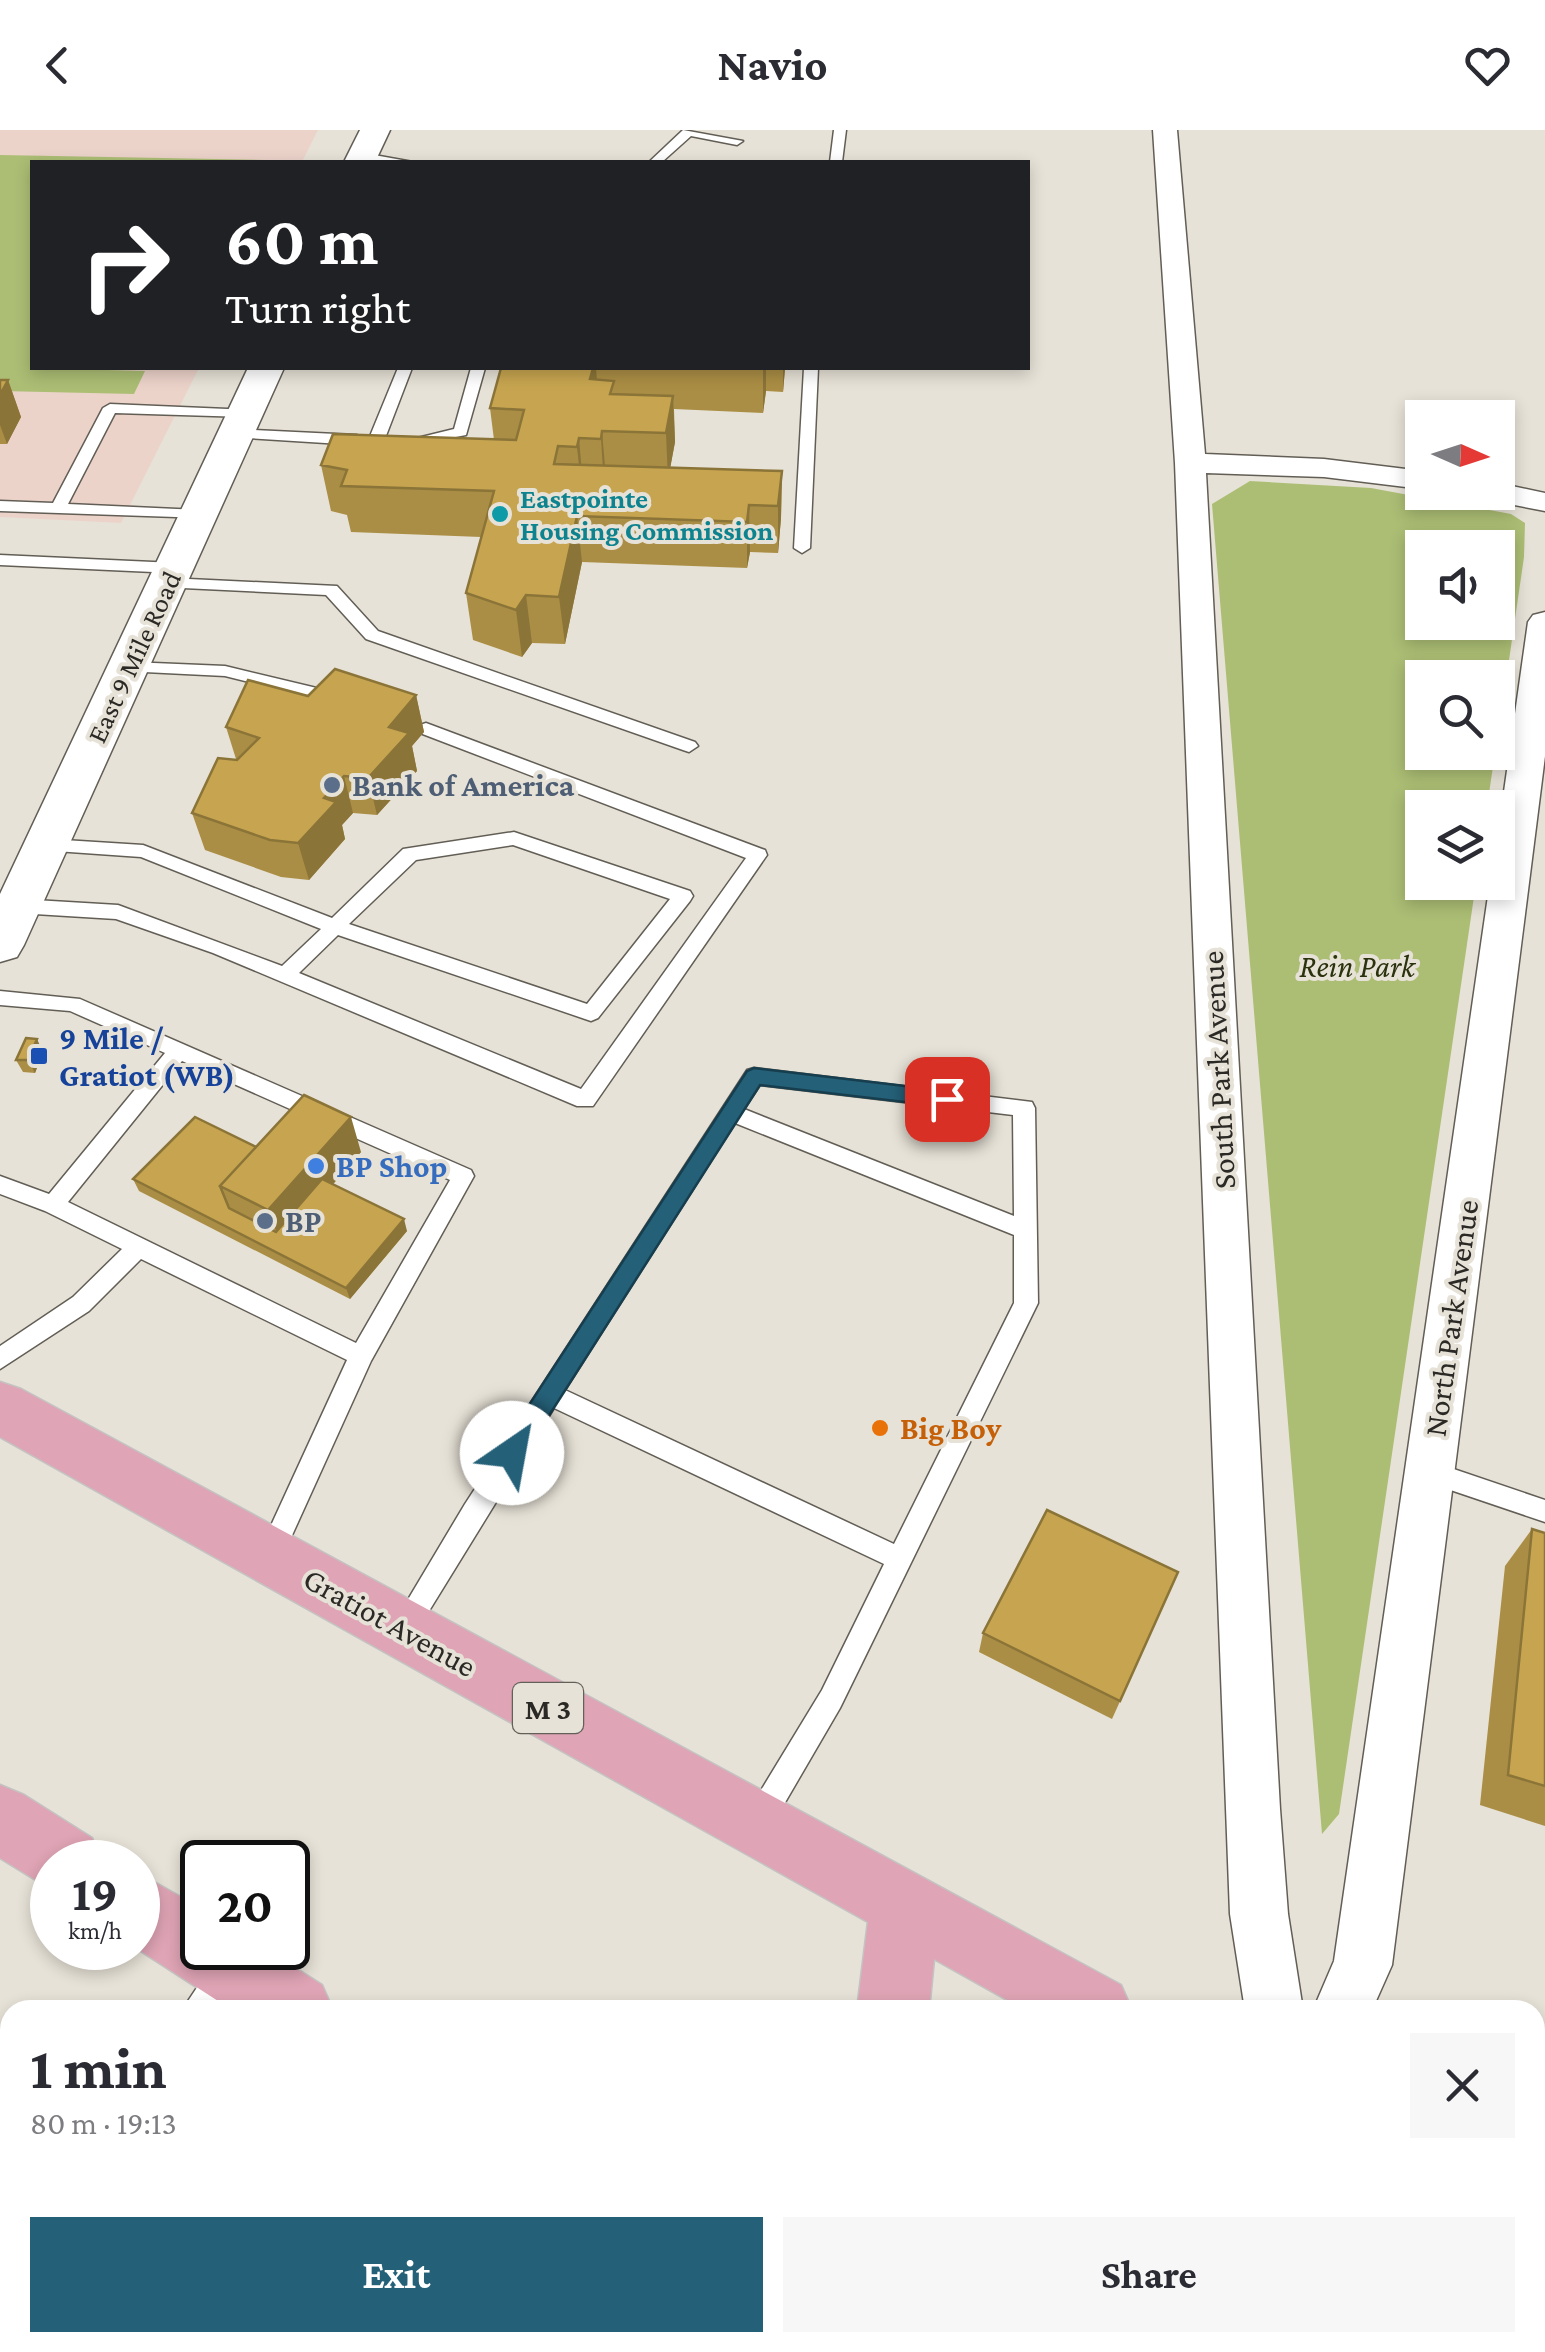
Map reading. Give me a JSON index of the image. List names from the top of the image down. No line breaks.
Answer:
{"streets":{"main road":["East 9 Mile Road","Gratiot Avenue","M 3"],"street":["South Park Avenue","North Park Avenue"]},"parks":["Rein Park"],"places":{"other":["Eastpointe Housing Commission","Bank of America","BP Shop","BP","Big Boy"],"transit":["9 Mile / Gratiot (WB)"]},"north":"right","page":{"header":"Navio","turn":["60 m","Turn right"],"speed":"19 km/h","limit":"20","heading":["1 min","80 m · 19:13"],"buttons":["Exit","Share"]}}
